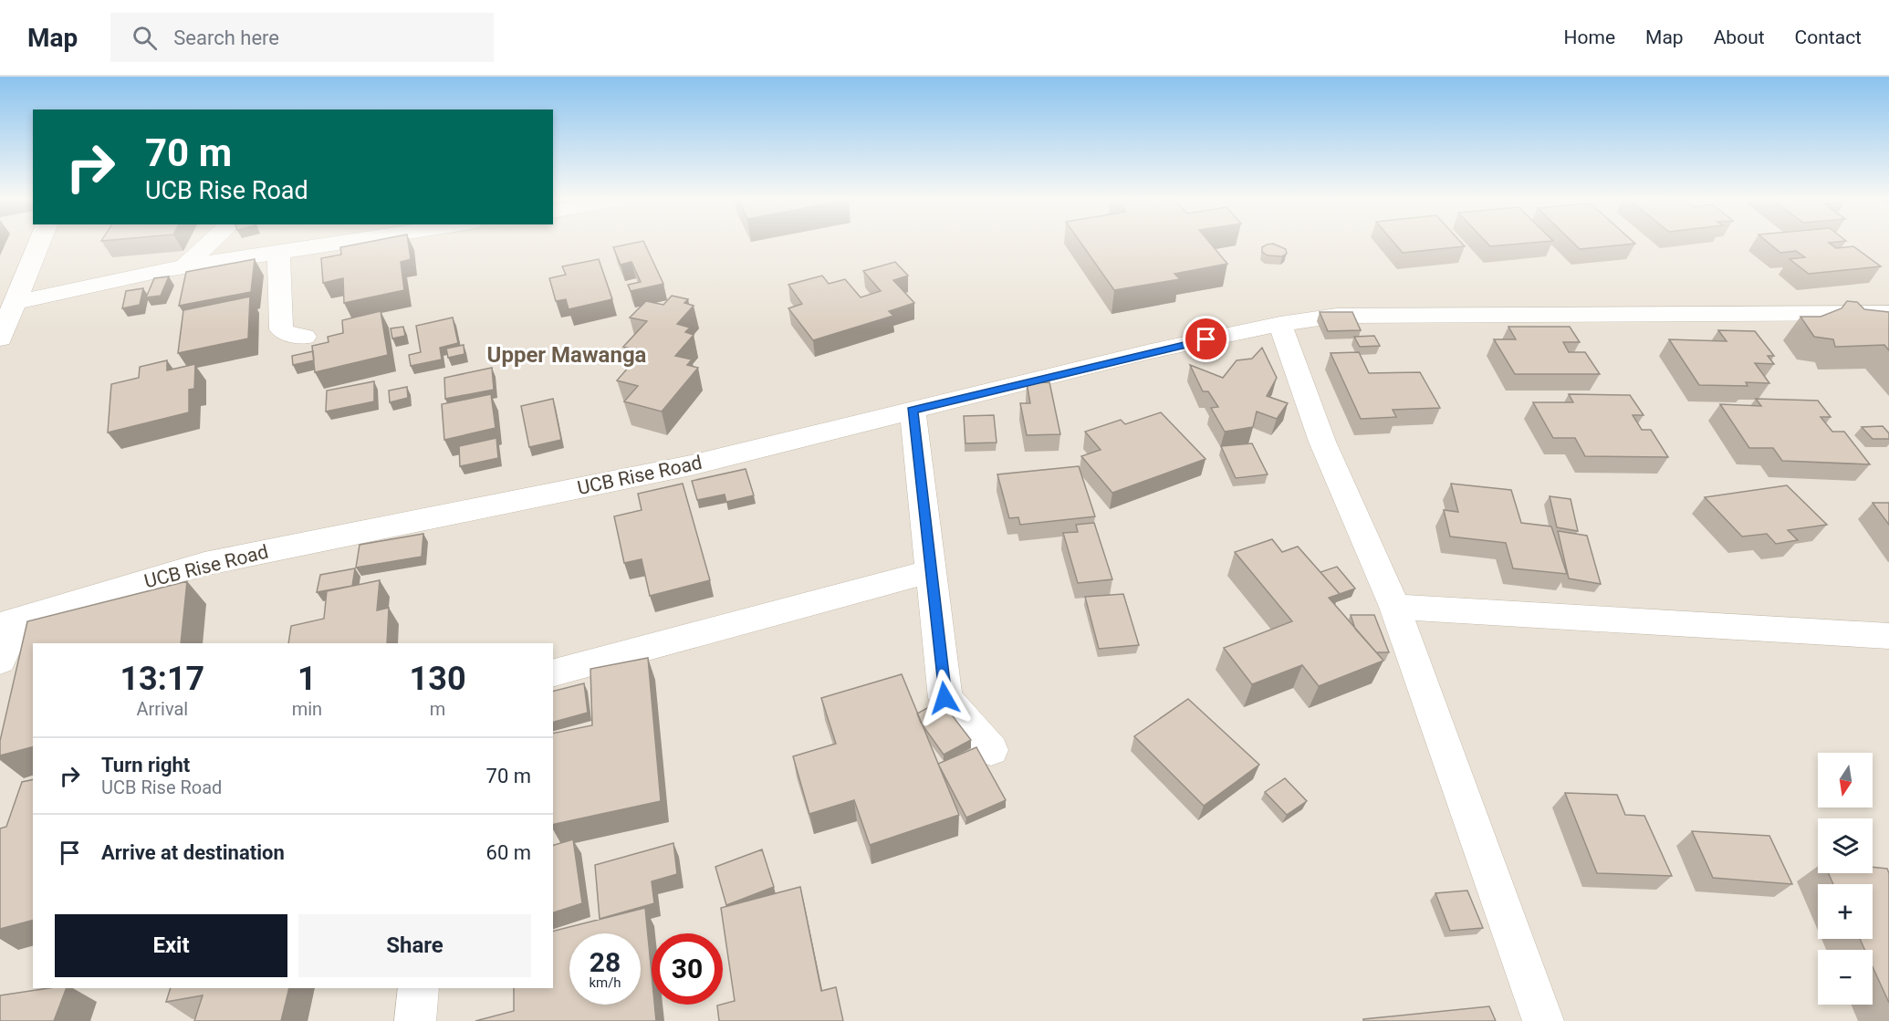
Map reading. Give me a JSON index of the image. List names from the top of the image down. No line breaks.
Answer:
{"streets":{"street":["UCB Rise Road"]},"districts":["Upper Mawanga"],"north":"bottom","page":{"header":"Map","search":"Search here","nav":["Home","Map","About","Contact"],"turn":["70 m","UCB Rise Road"],"eta":["13:17","Arrival","1","min","130","m"],"list":[{"name":"Turn right","note":"UCB Rise Road","value":"70 m"},{"name":"Arrive at destination","value":"60 m"}],"map_buttons":["+","−"],"buttons":["Exit","Share"],"speed":"28 km/h","limit":"30"}}
